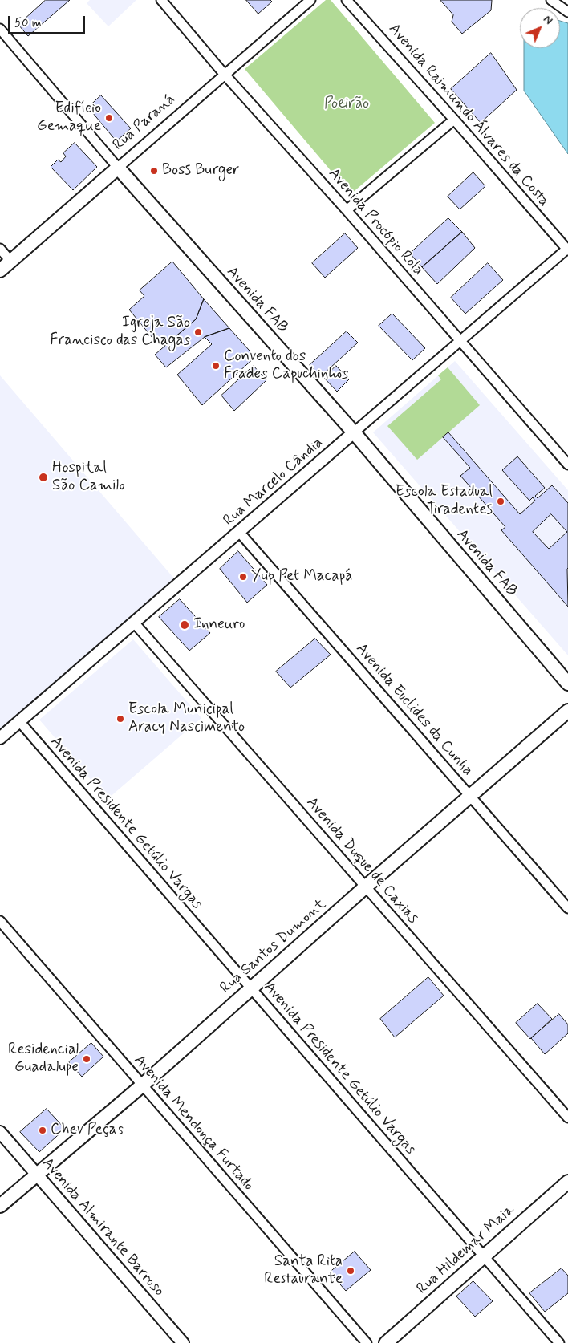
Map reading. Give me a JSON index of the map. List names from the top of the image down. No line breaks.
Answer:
{"streets":{"main road":["Rua Paraná","Avenida FAB","Rua Santos Dumont","Rua Hildemar Maia"],"street":["Avenida Raimundo Álvares da Costa","Avenida Procópio Rola","Rua Marcelo Cândia","Avenida Euclides da Cunha","Avenida Presidente Getúlio Vargas","Avenida Duque de Caxias","Avenida Mendonça Furtado","Avenida Almirante Barroso"]},"crossings":[["Avenida Raimundo Álvares da Costa","Rua Marcelo Cândia"],["Rua Paraná","Avenida Procópio Rola"],["Rua Paraná","Avenida FAB"],["Avenida Procópio Rola","Rua Marcelo Cândia"],["Avenida FAB","Rua Marcelo Cândia"],["Rua Marcelo Cândia","Avenida Euclides da Cunha"],["Rua Marcelo Cândia","Avenida Presidente Getúlio Vargas"],["Rua Marcelo Cândia","Avenida Duque de Caxias"],["Avenida Euclides da Cunha","Rua Santos Dumont"],["Avenida Presidente Getúlio Vargas","Rua Santos Dumont"],["Avenida Presidente Getúlio Vargas","Rua Hildemar Maia"],["Avenida Duque de Caxias","Rua Santos Dumont"],["Rua Santos Dumont","Avenida Mendonça Furtado"],["Rua Santos Dumont","Avenida Almirante Barroso"]],"parks":["Poeirão"],"places":["Edifício Gemaque","Boss Burger","Igreja São Francisco das Chagas","Convento dos Frades Capuchinhos","Hospital São Camilo","Escola Estadual Tiradentes","Yup Pet Macapá","Inneuro","Escola Municipal Aracy Nascimento","Residencial Guadalupe","Chev Peças","Santa Rita Restaurante"],"scale_bar":"50 m","north":"top right"}
